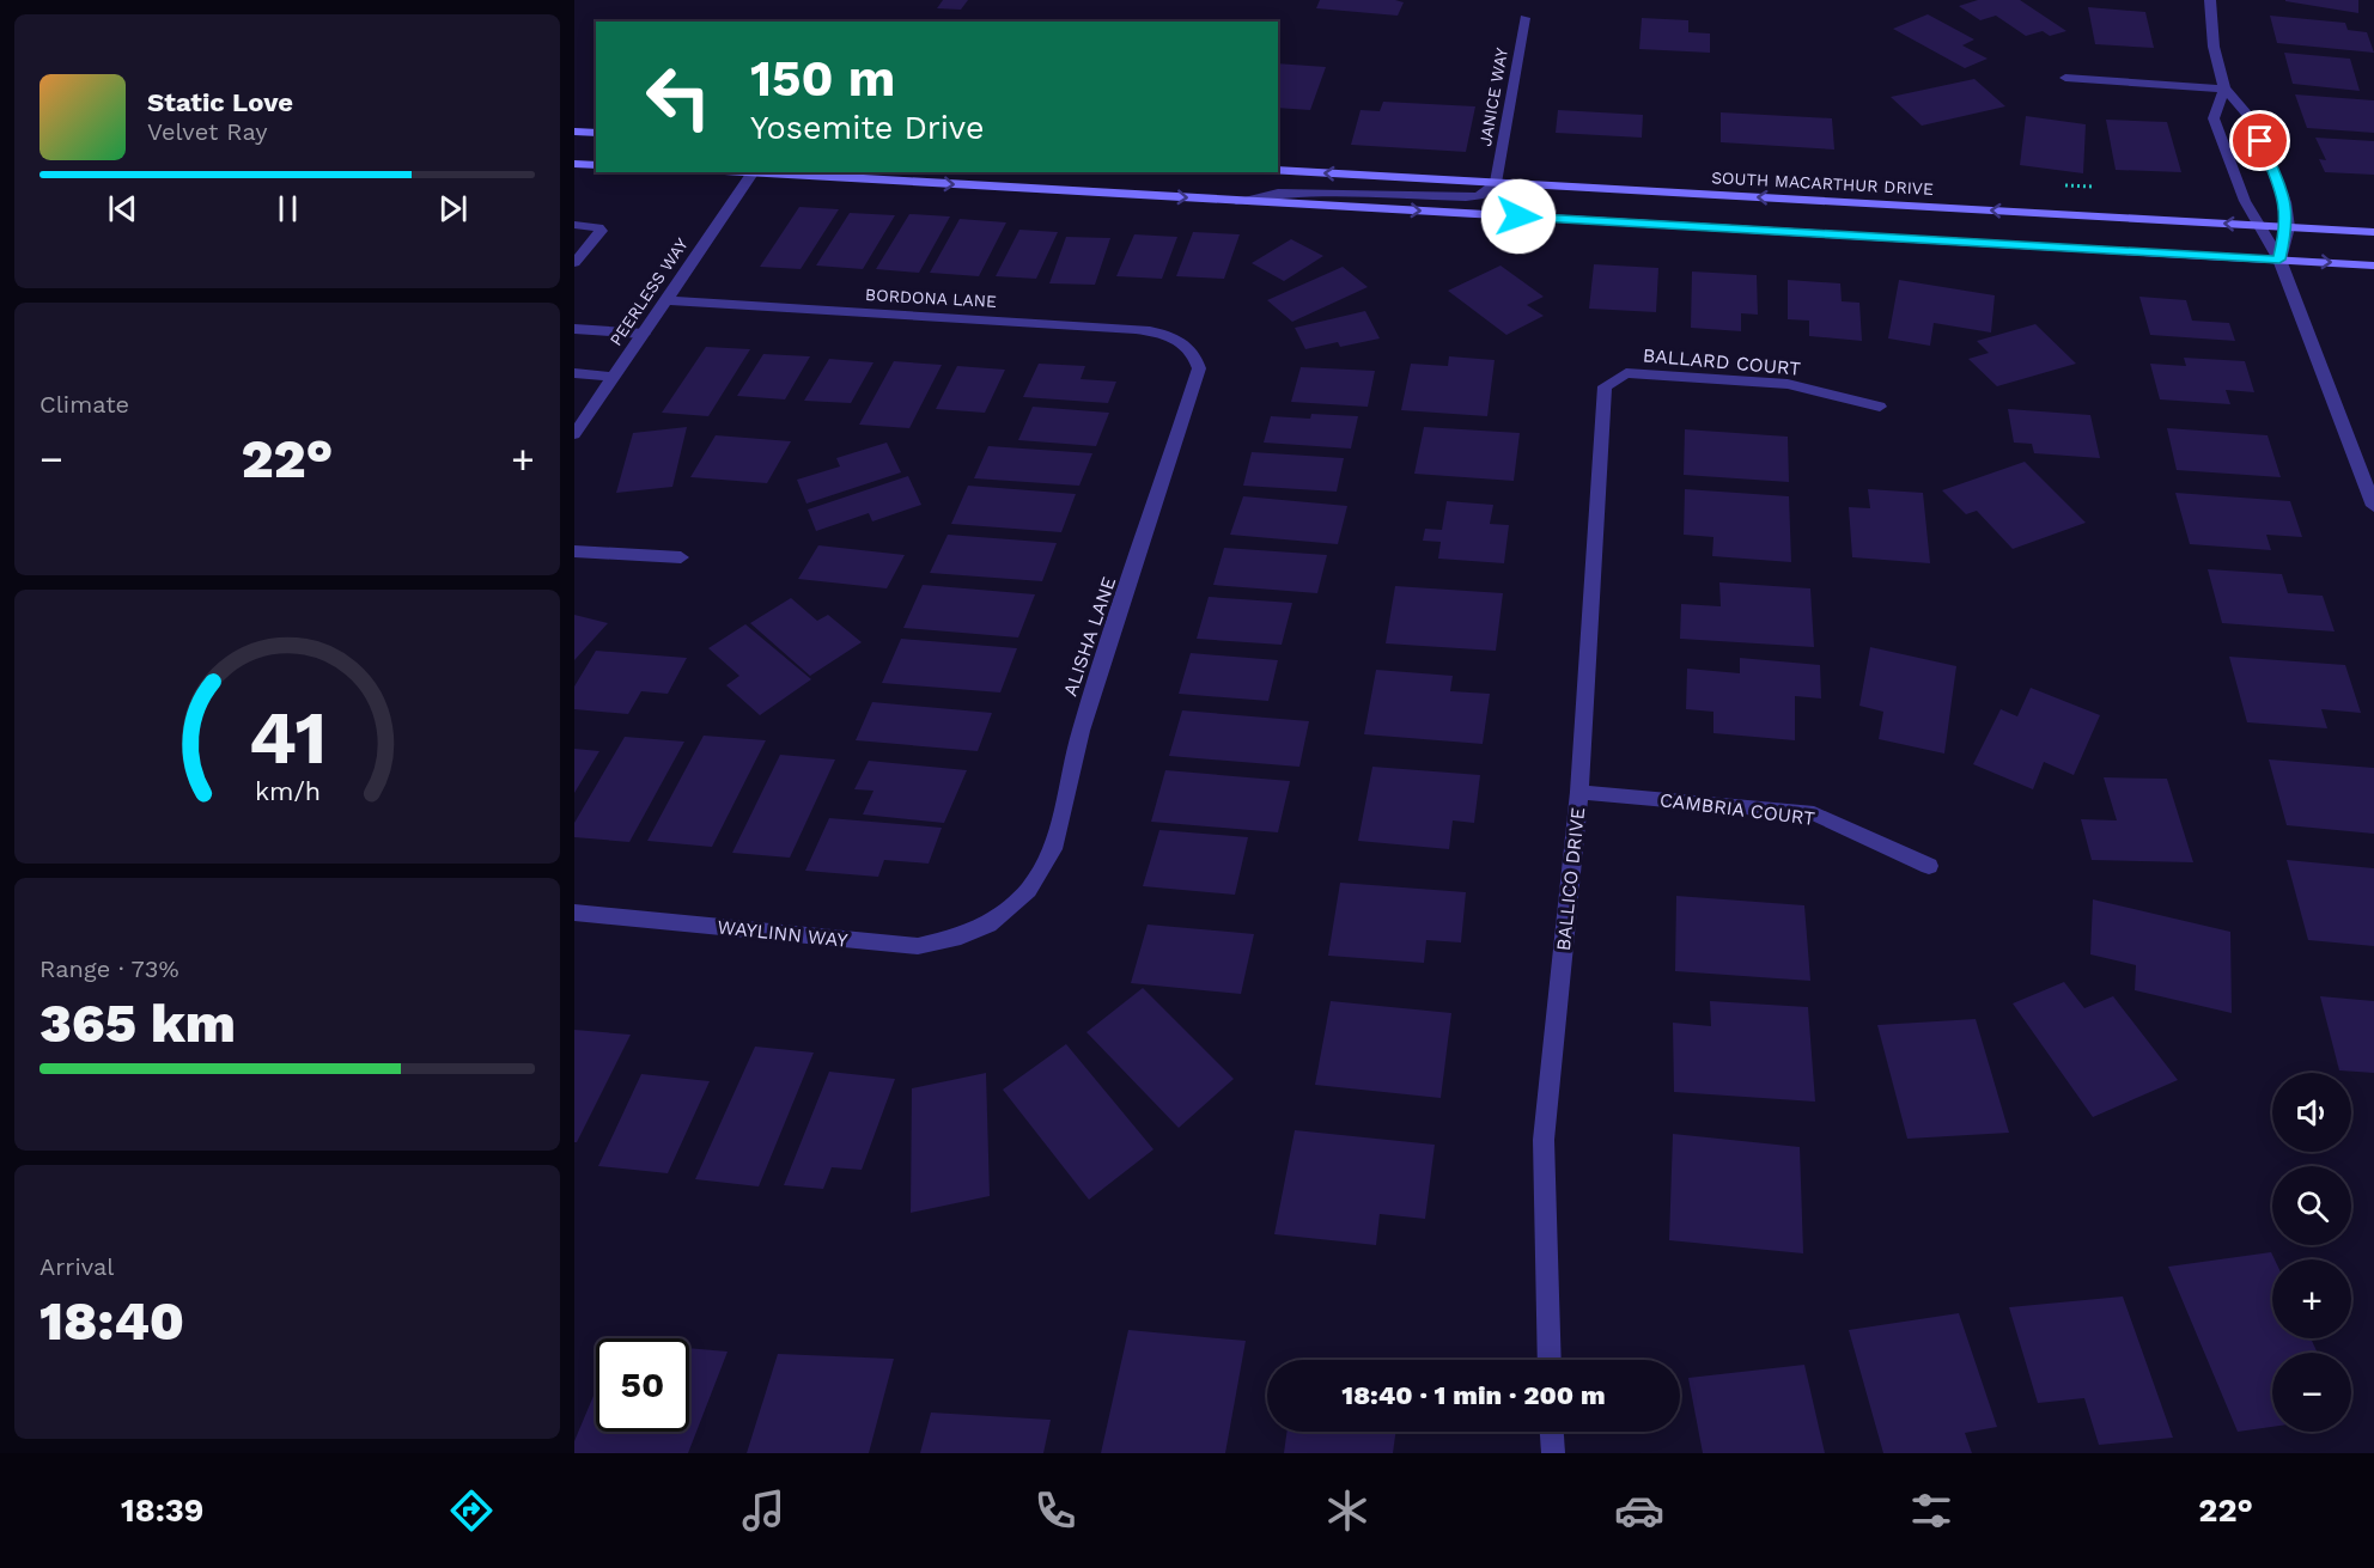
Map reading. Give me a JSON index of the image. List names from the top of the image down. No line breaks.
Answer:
{"streets":{"main road":["SOUTH MACARTHUR DRIVE"],"street":["JANICE WAY","PEERLESS WAY","BORDONA LANE","BALLARD COURT","ALISHA LANE","CAMBRIA COURT","BALLICO DRIVE","WAYLINN WAY"]},"crossings":[["JANICE WAY","SOUTH MACARTHUR DRIVE"],["PEERLESS WAY","BORDONA LANE"],["BORDONA LANE","ALISHA LANE"],["BALLARD COURT","BALLICO DRIVE"],["ALISHA LANE","WAYLINN WAY"],["CAMBRIA COURT","BALLICO DRIVE"]],"page":{"turn":["150 m","Yosemite Drive"],"song":["Static Love","Velvet Ray"],"tile":["Climate",["Range · 73%","365 km"],["Arrival","18:40"]],"heat":["−","22°","+"],"map_buttons":["+","−"],"limit":"50","trip":"18:40 · 1 min · 200 m","tabs":["18:39","22°"],"gauge":["41","km/h"]}}
